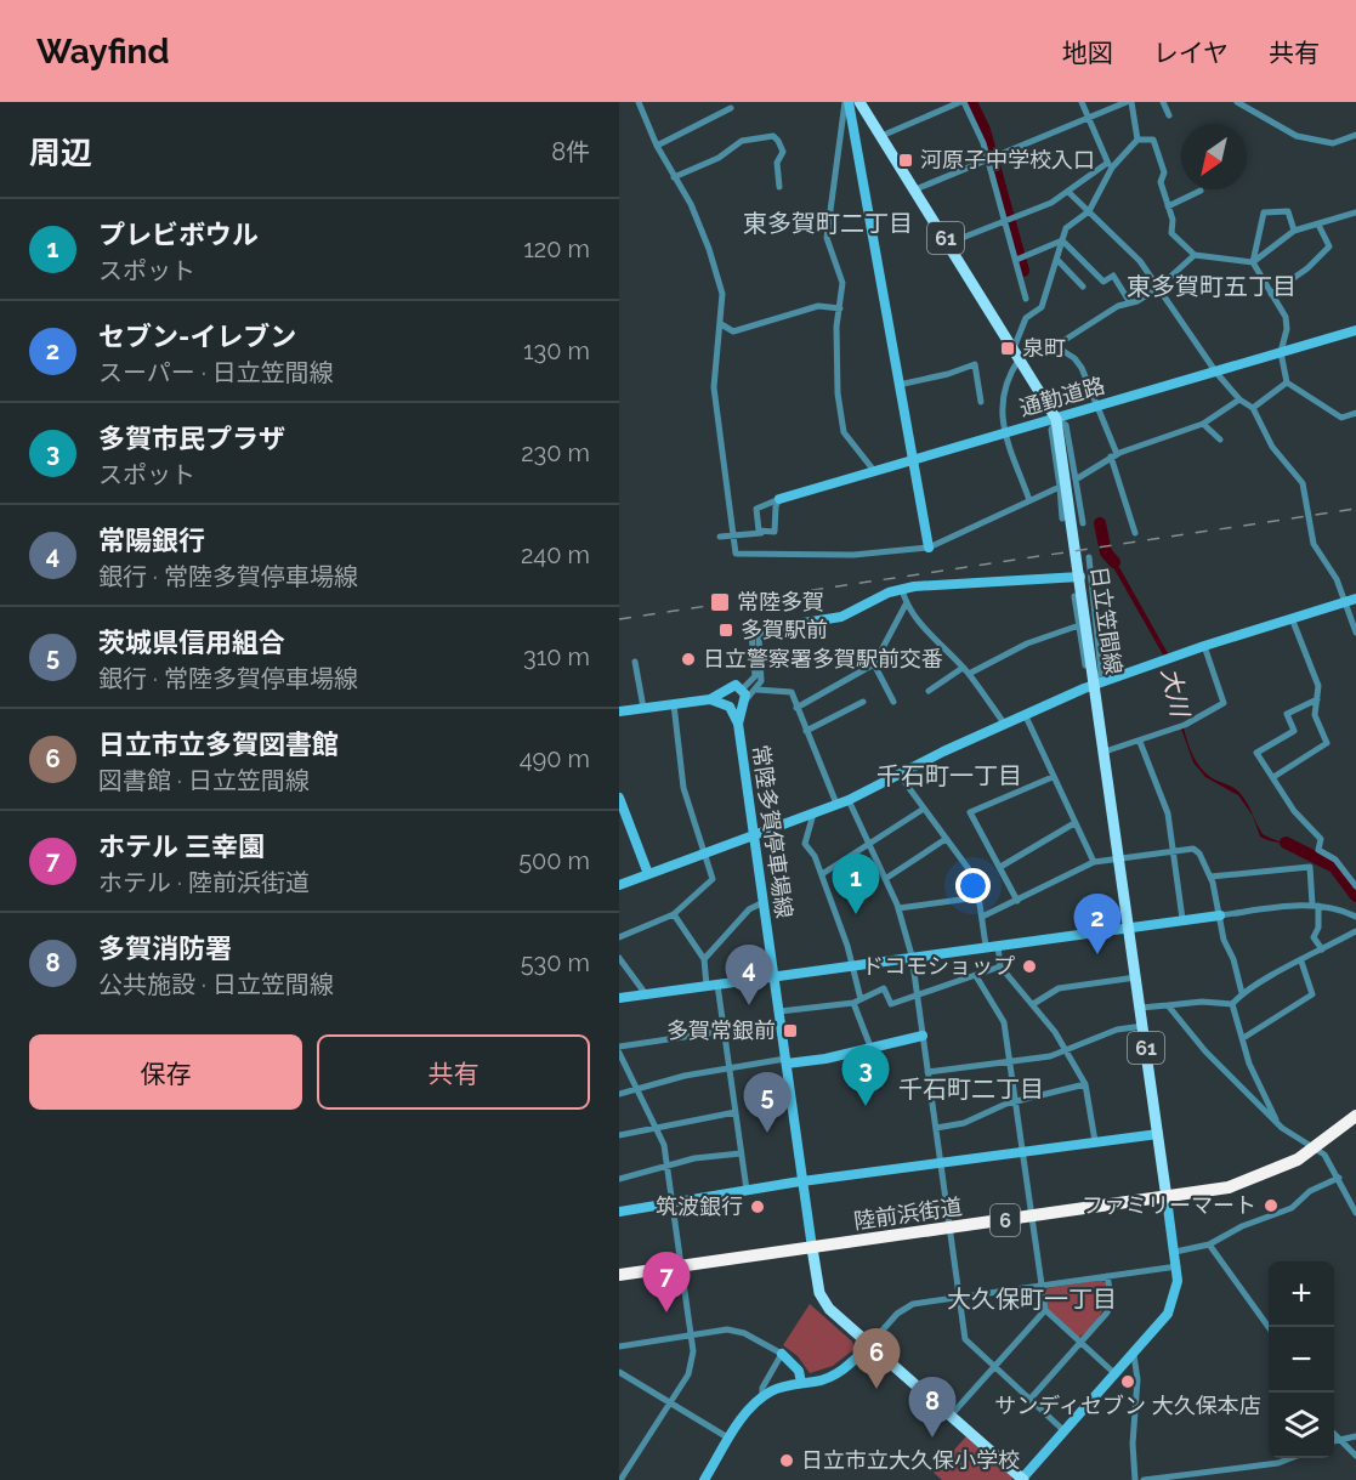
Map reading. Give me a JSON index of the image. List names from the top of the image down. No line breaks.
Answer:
{"streets":{"highway":["陸前浜街道","6"],"main road":["61","日立笠間線"],"street":["通勤道路","常陸多賀停車場線"]},"crossings":[["通勤道路","日立笠間線"],["日立笠間線","陸前浜街道"],["常陸多賀停車場線","陸前浜街道"]],"districts":["東多賀町二丁目","東多賀町五丁目","千石町一丁目","千石町二丁目","大久保町一丁目"],"water":["大川"],"places":{"transit":["河原子中学校入口","泉町","常陸多賀","多賀駅前","多賀常銀前"],"other":["日立警察署多賀駅前交番","ドコモショップ","ファミリーマート","筑波銀行","サンディセブン 大久保本店","日立市立大久保小学校"]},"north":"bottom left","page":{"header":"Wayfind","nav":["地図","レイヤ","共有"],"heading":["周辺","8件"],"list":[{"mark":"1","name":"プレビボウル","note":"スポット","value":"120 m"},{"mark":"2","name":"セブン-イレブン","note":"スーパー · 日立笠間線","value":"130 m"},{"mark":"3","name":"多賀市民プラザ","note":"スポット","value":"230 m"},{"mark":"4","name":"常陽銀行","note":"銀行 · 常陸多賀停車場線","value":"240 m"},{"mark":"5","name":"茨城県信用組合","note":"銀行 · 常陸多賀停車場線","value":"310 m"},{"mark":"6","name":"日立市立多賀図書館","note":"図書館 · 日立笠間線","value":"490 m"},{"mark":"7","name":"ホテル 三幸園","note":"ホテル · 陸前浜街道","value":"500 m"},{"mark":"8","name":"多賀消防署","note":"公共施設 · 日立笠間線","value":"530 m"}],"pins":["1","2","4","3","5","7","6","8"],"buttons":["保存","共有"],"map_buttons":["+","−"]}}
